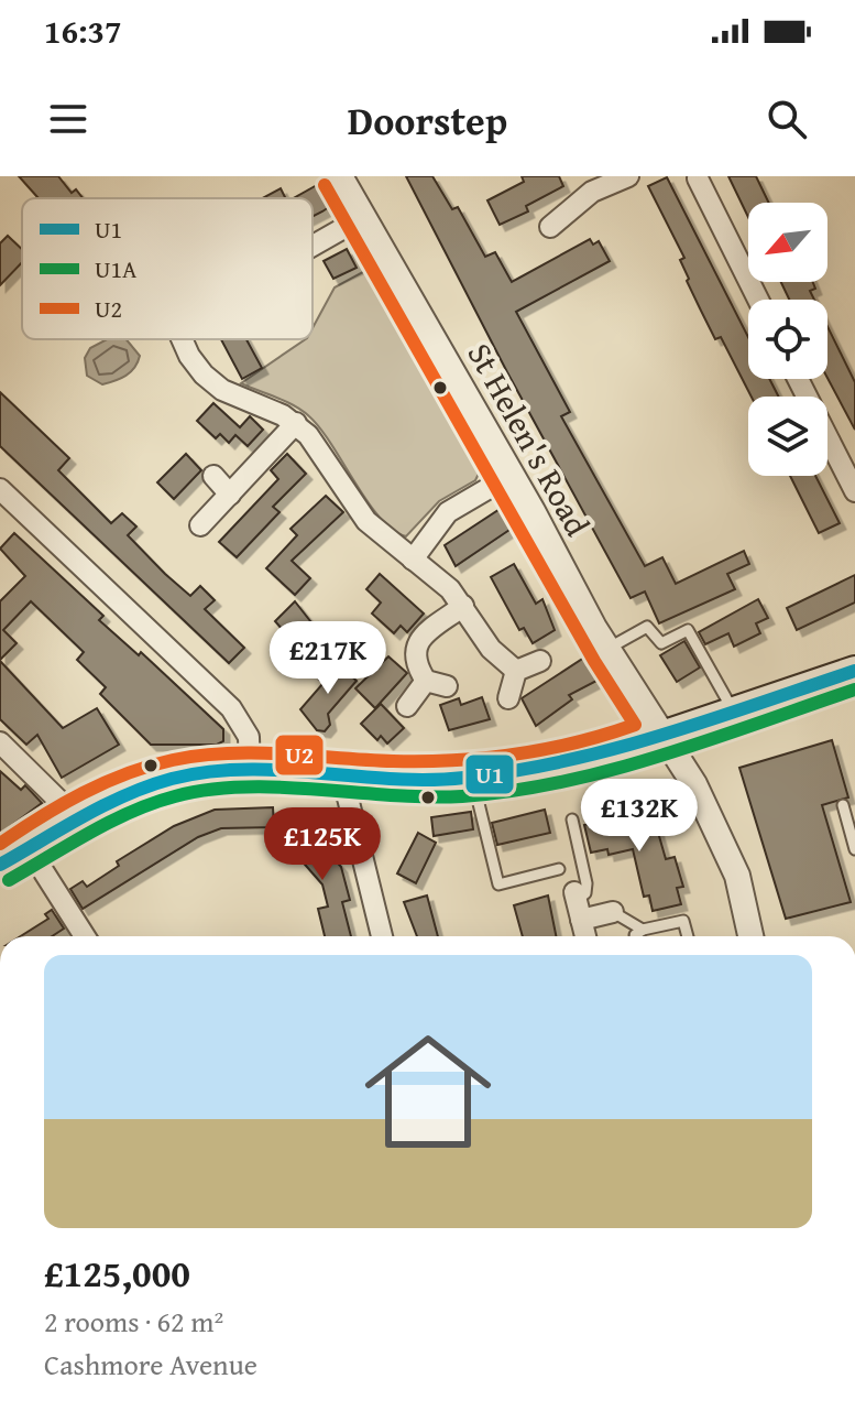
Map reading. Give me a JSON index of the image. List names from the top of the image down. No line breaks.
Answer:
{"streets":{"street":["St Helen's Road"]},"lines":["transit line U2","transit line U1","transit line U1A"],"legend":["U1","U1A","U2"],"north":"bottom left","page":{"status":"16:37","header":"Doorstep","price":["£217K","£132K","£125K"],"list":[{"name":"£125,000","note":"2 rooms · 62 m² · Cashmore Avenue"}]}}
